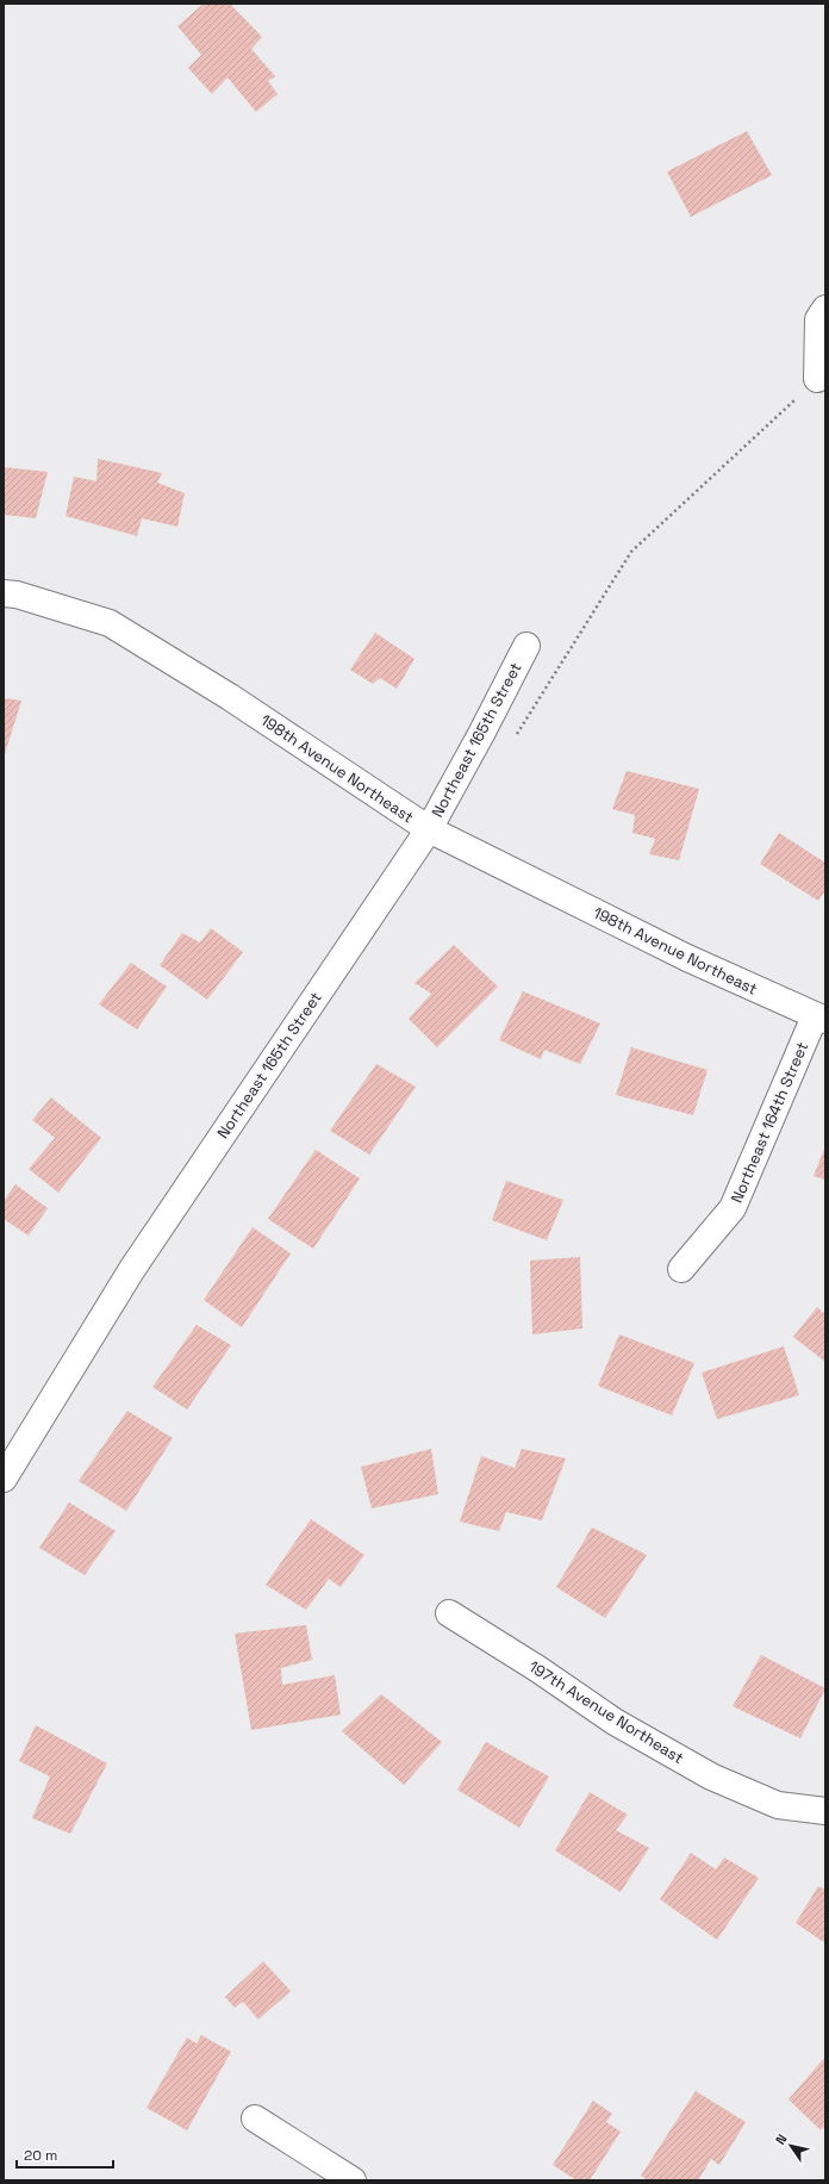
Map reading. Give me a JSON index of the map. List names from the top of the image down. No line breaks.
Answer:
{"streets":{"street":["Northeast 165th Street","198th Avenue Northeast","Northeast 164th Street","197th Avenue Northeast"]},"crossings":[["Northeast 165th Street","198th Avenue Northeast"],["198th Avenue Northeast","Northeast 164th Street"]],"scale_bar":"20 m","north":"top left"}
